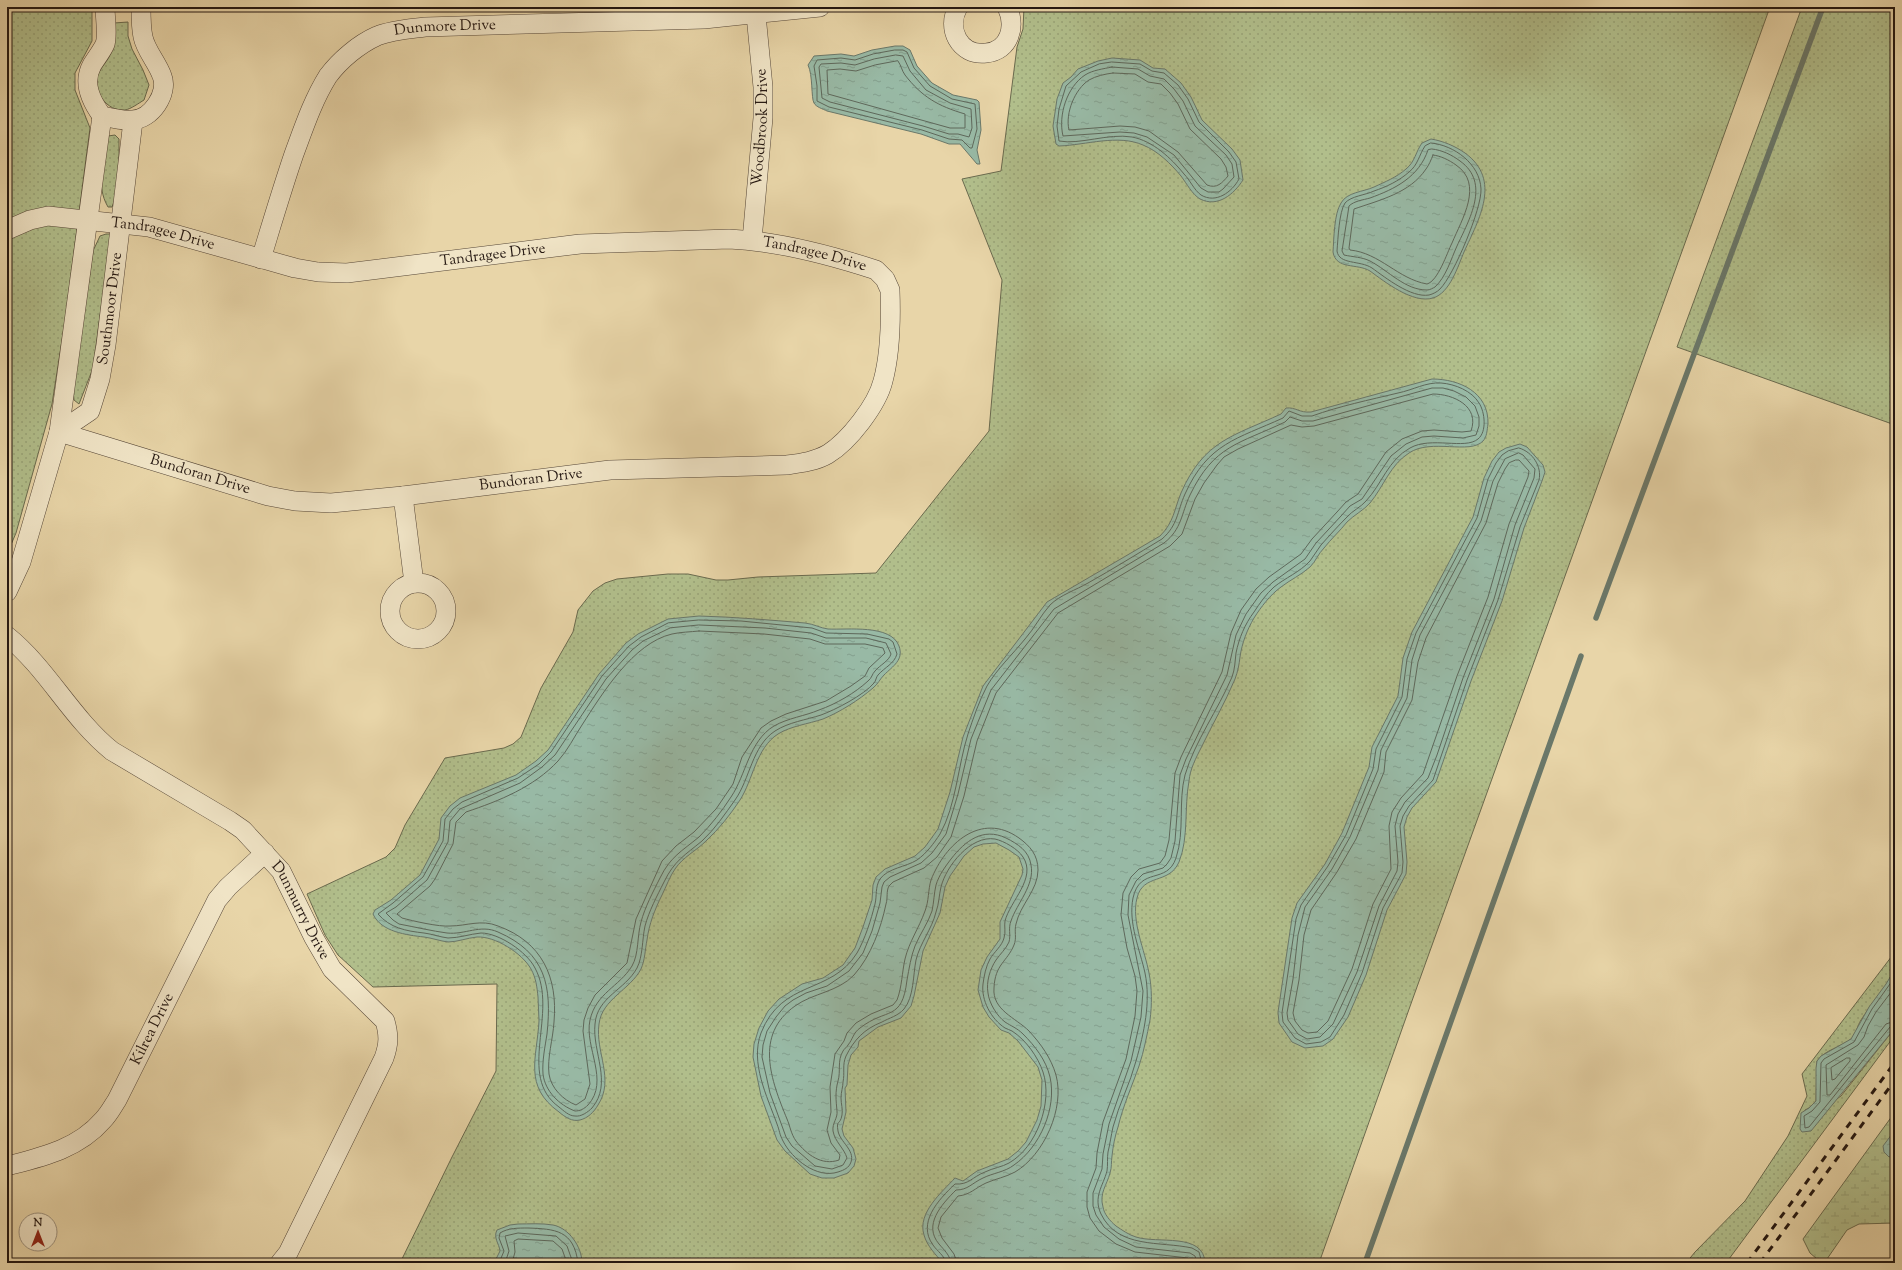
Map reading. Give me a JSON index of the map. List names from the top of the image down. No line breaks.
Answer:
{"streets":{"street":["Dunmore Drive","Woodbrook Drive","Tandragee Drive","Southmoor Drive","Bundoran Drive","Dunmurry Drive","Kilrea Drive"]},"crossings":[["Dunmore Drive","Woodbrook Drive"],["Dunmore Drive","Tandragee Drive"],["Woodbrook Drive","Tandragee Drive"],["Tandragee Drive","Southmoor Drive"],["Tandragee Drive","Bundoran Drive"],["Southmoor Drive","Bundoran Drive"],["Dunmurry Drive","Kilrea Drive"]],"north":"top"}
